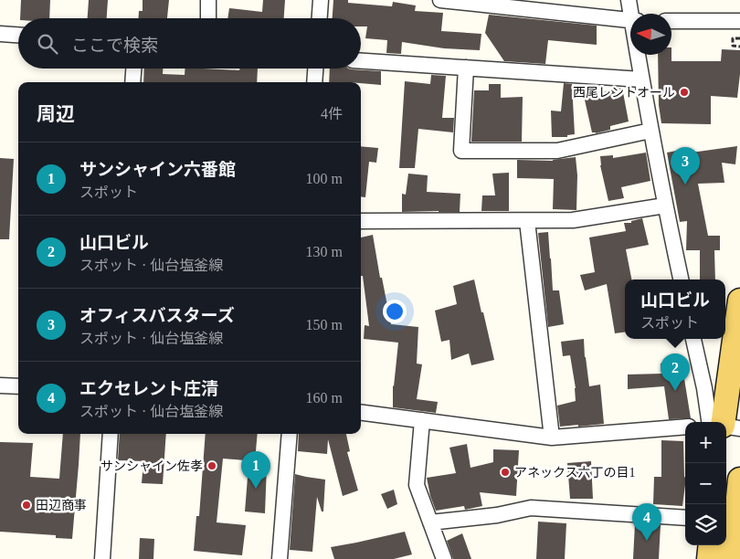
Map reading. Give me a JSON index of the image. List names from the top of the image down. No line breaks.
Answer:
{"places":["西尾レントオール","サンシャイン佐孝","アネックス六丁の目1","田辺商事"],"north":"left","page":{"search":"ここで検索","heading":["周辺","4件"],"list":[{"mark":"1","name":"サンシャイン六番館","note":"スポット","value":"100 m"},{"mark":"2","name":"山口ビル","note":"スポット · 仙台塩釜線","value":"130 m"},{"mark":"3","name":"オフィスバスターズ","note":"スポット · 仙台塩釜線","value":"150 m"},{"mark":"4","name":"エクセレント庄清","note":"スポット · 仙台塩釜線","value":"160 m"}],"pins":["3","2","1","4"],"popup":["山口ビル","スポット"],"map_buttons":["+","−"]}}
